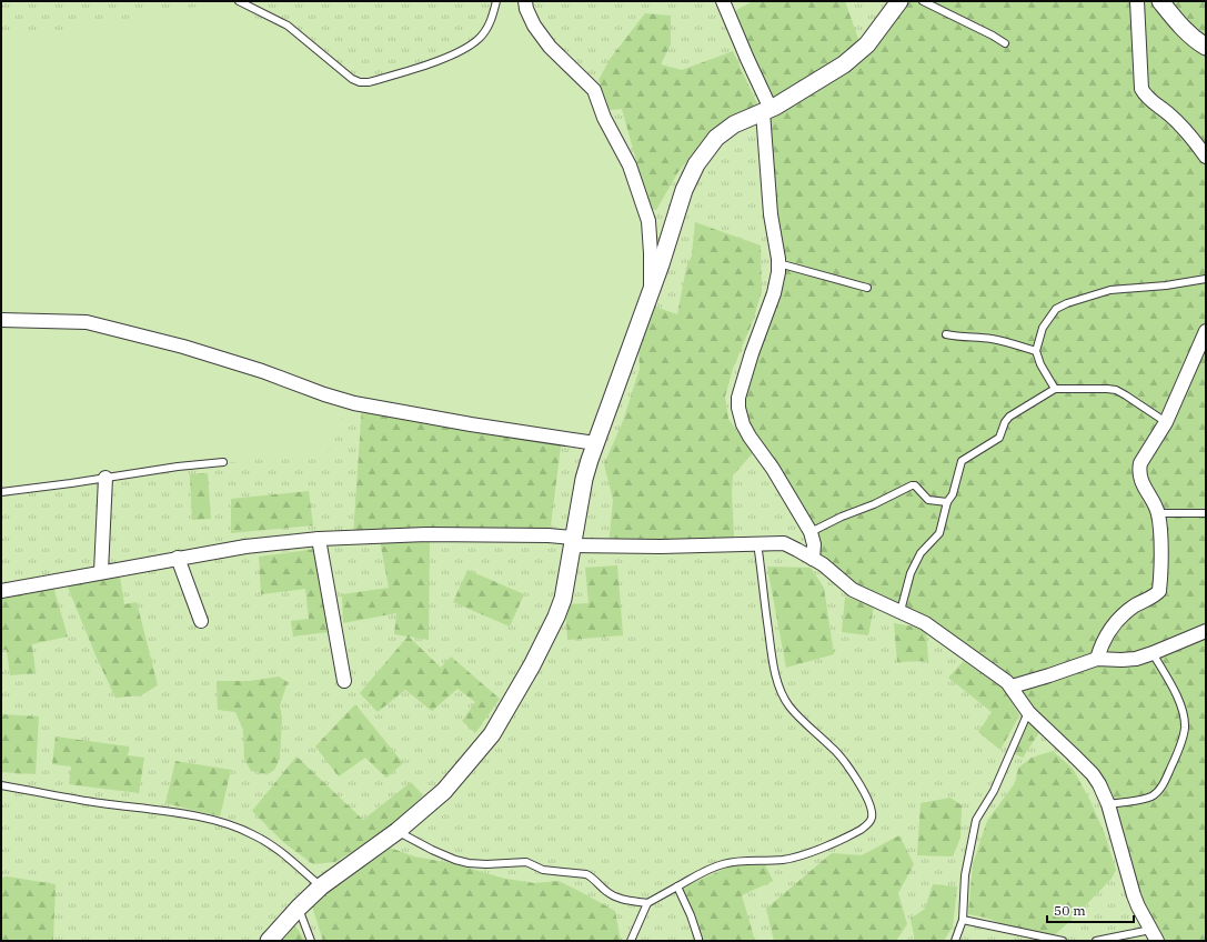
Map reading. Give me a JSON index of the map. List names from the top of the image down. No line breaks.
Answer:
{"scale_bar":"50 m"}
